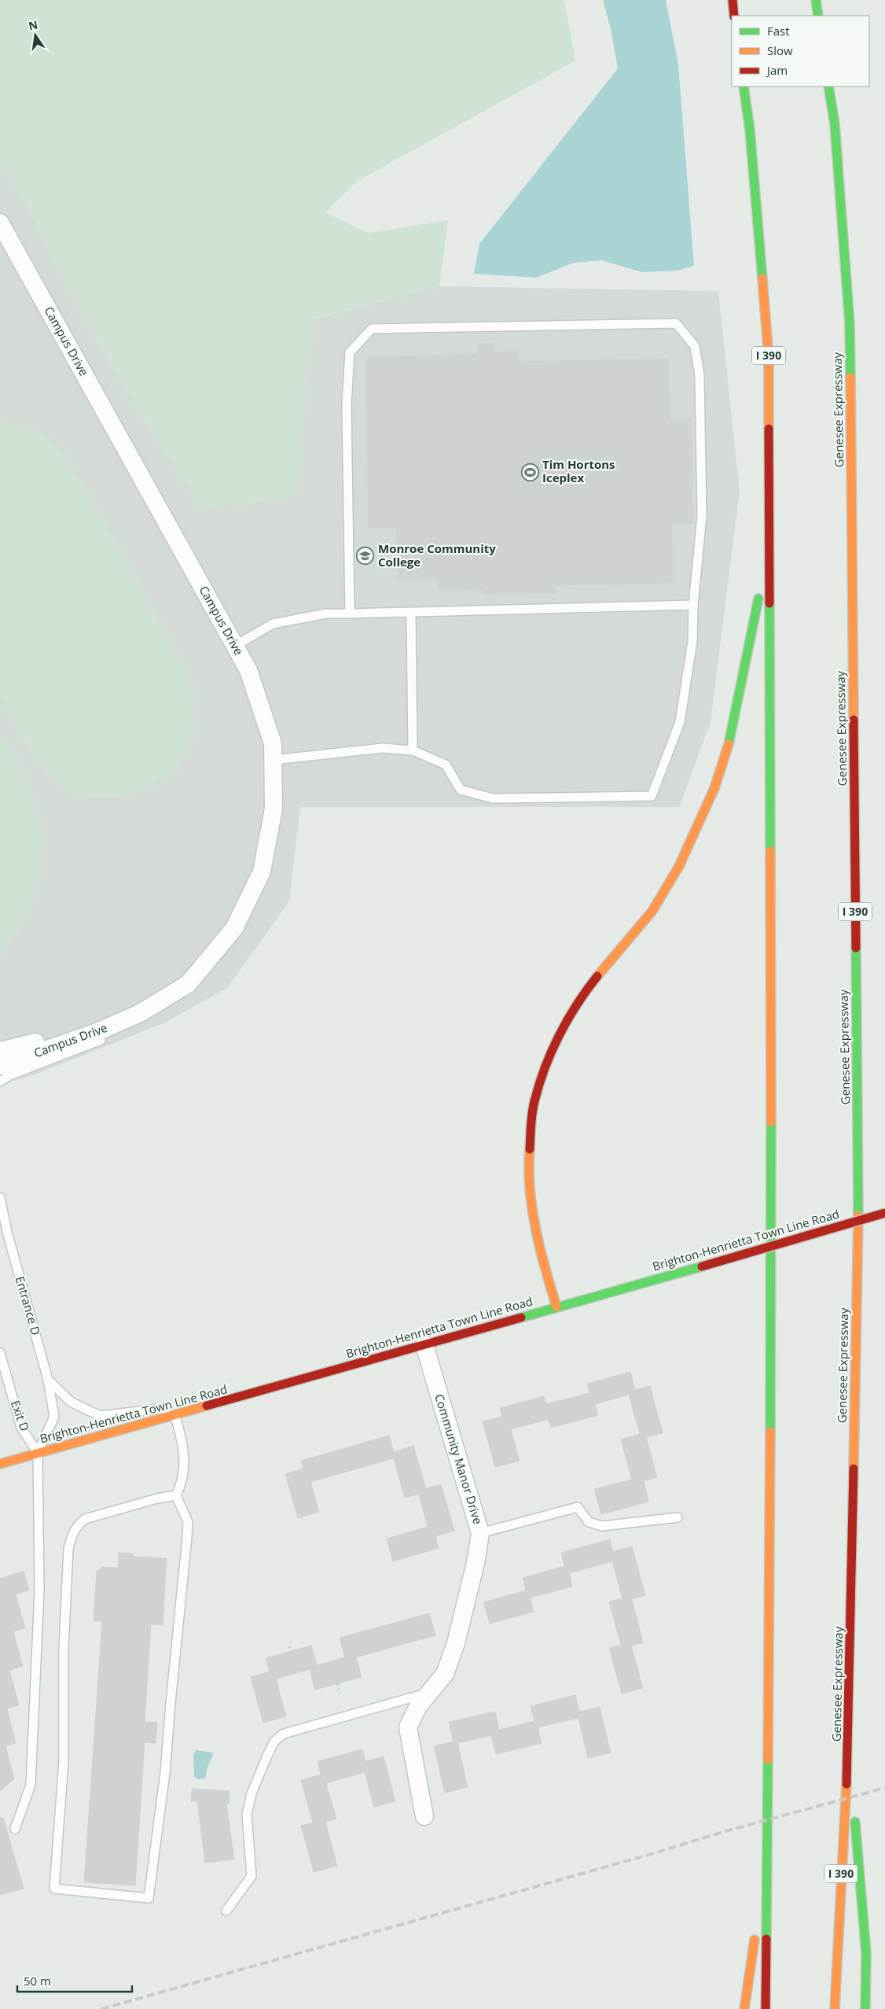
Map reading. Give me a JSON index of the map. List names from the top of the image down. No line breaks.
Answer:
{"streets":{"main road":["I 390","Genesee Expressway","Brighton-Henrietta Town Line Road"],"street":["Campus Drive","Community Manor Drive"],"lane":["Entrance D","Exit D"]},"crossings":[["Brighton-Henrietta Town Line Road","Entrance D"],["Brighton-Henrietta Town Line Road","Exit D"],["Brighton-Henrietta Town Line Road","Community Manor Drive"],["Entrance D","Exit D"]],"places":{"sports":["Tim Hortons Iceplex"],"school or university":["Monroe Community College"]},"legend":["Fast","Slow","Jam"],"scale_bar":"50 m","north":"top"}
